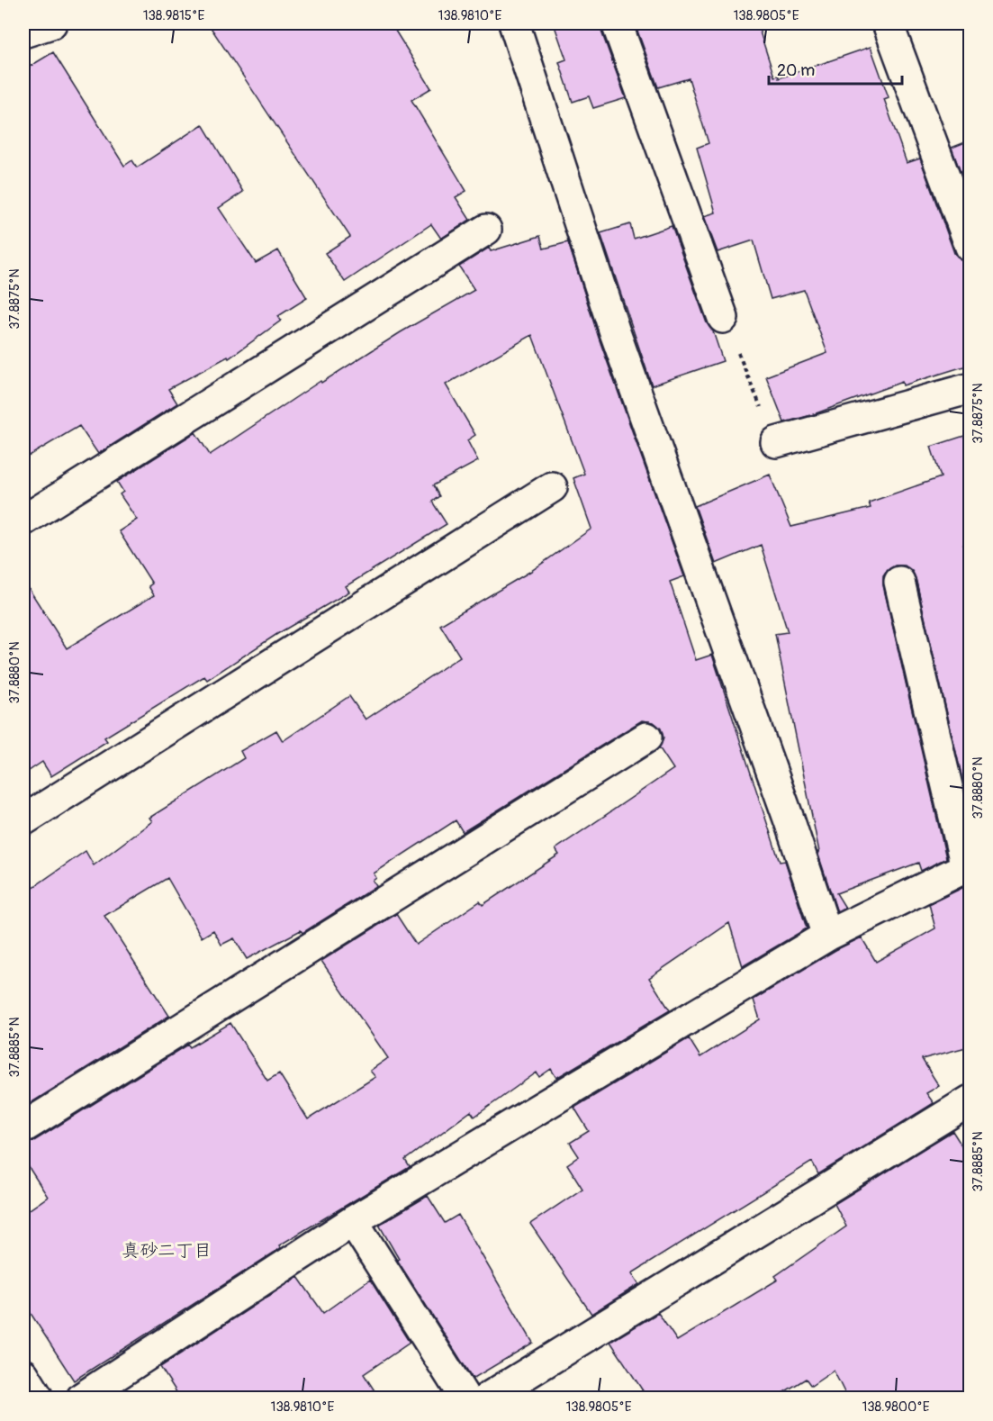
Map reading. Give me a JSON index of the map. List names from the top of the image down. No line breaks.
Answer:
{"districts":["真砂二丁目"],"scale_bar":"20 m","coordinates":["138.9815°E","138.9810°E","138.9805°E","37.8875°N","37.8880°N","37.8885°N","138.9800°E"]}
